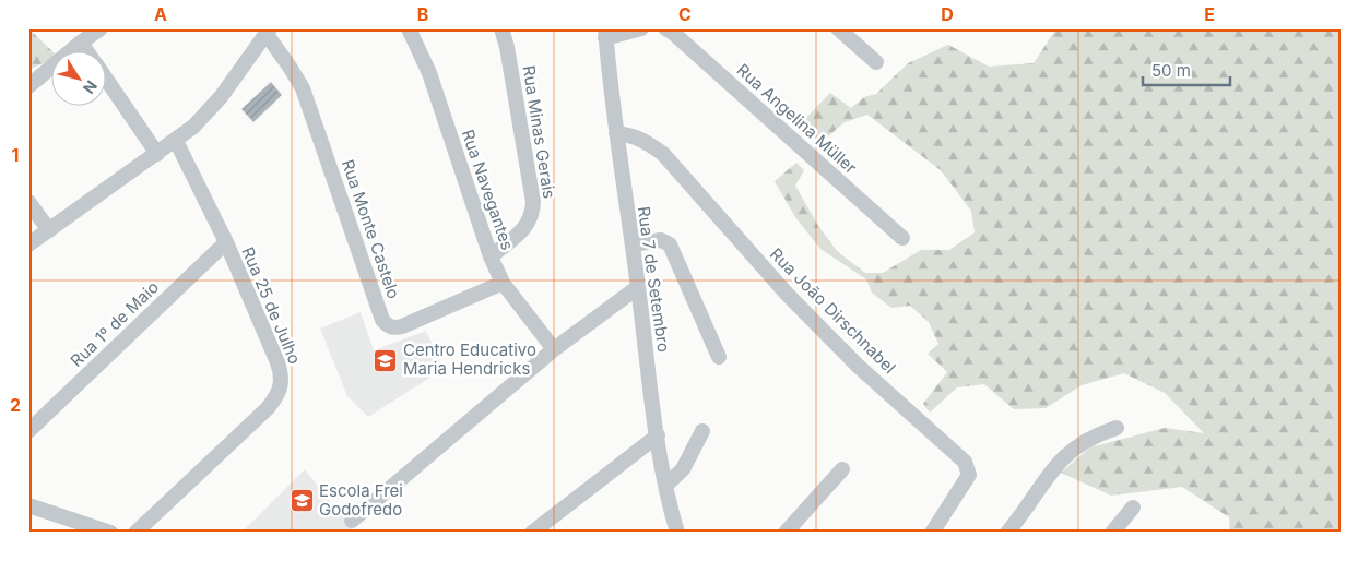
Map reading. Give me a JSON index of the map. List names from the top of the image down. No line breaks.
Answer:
{"streets":{"street":["Rua Angelina Müller","Rua Minas Gerais","Rua Navegantes","Rua Monte Castelo","Rua 7 de Setembro","Rua 25 de Julho","Rua João Dirschnabel","Rua 1º de Maio"]},"crossings":[["Rua Minas Gerais","Rua Navegantes"],["Rua Navegantes","Rua Monte Castelo"],["Rua 7 de Setembro","Rua João Dirschnabel"],["Rua 25 de Julho","Rua 1º de Maio"]],"places":{"school or university":["Centro Educativo Maria Hendricks","Escola Frei Godofredo"]},"scale_bar":"50 m","north":"bottom right","grid":{"columns":["A","B","C","D","E"],"rows":["1","2"]}}
